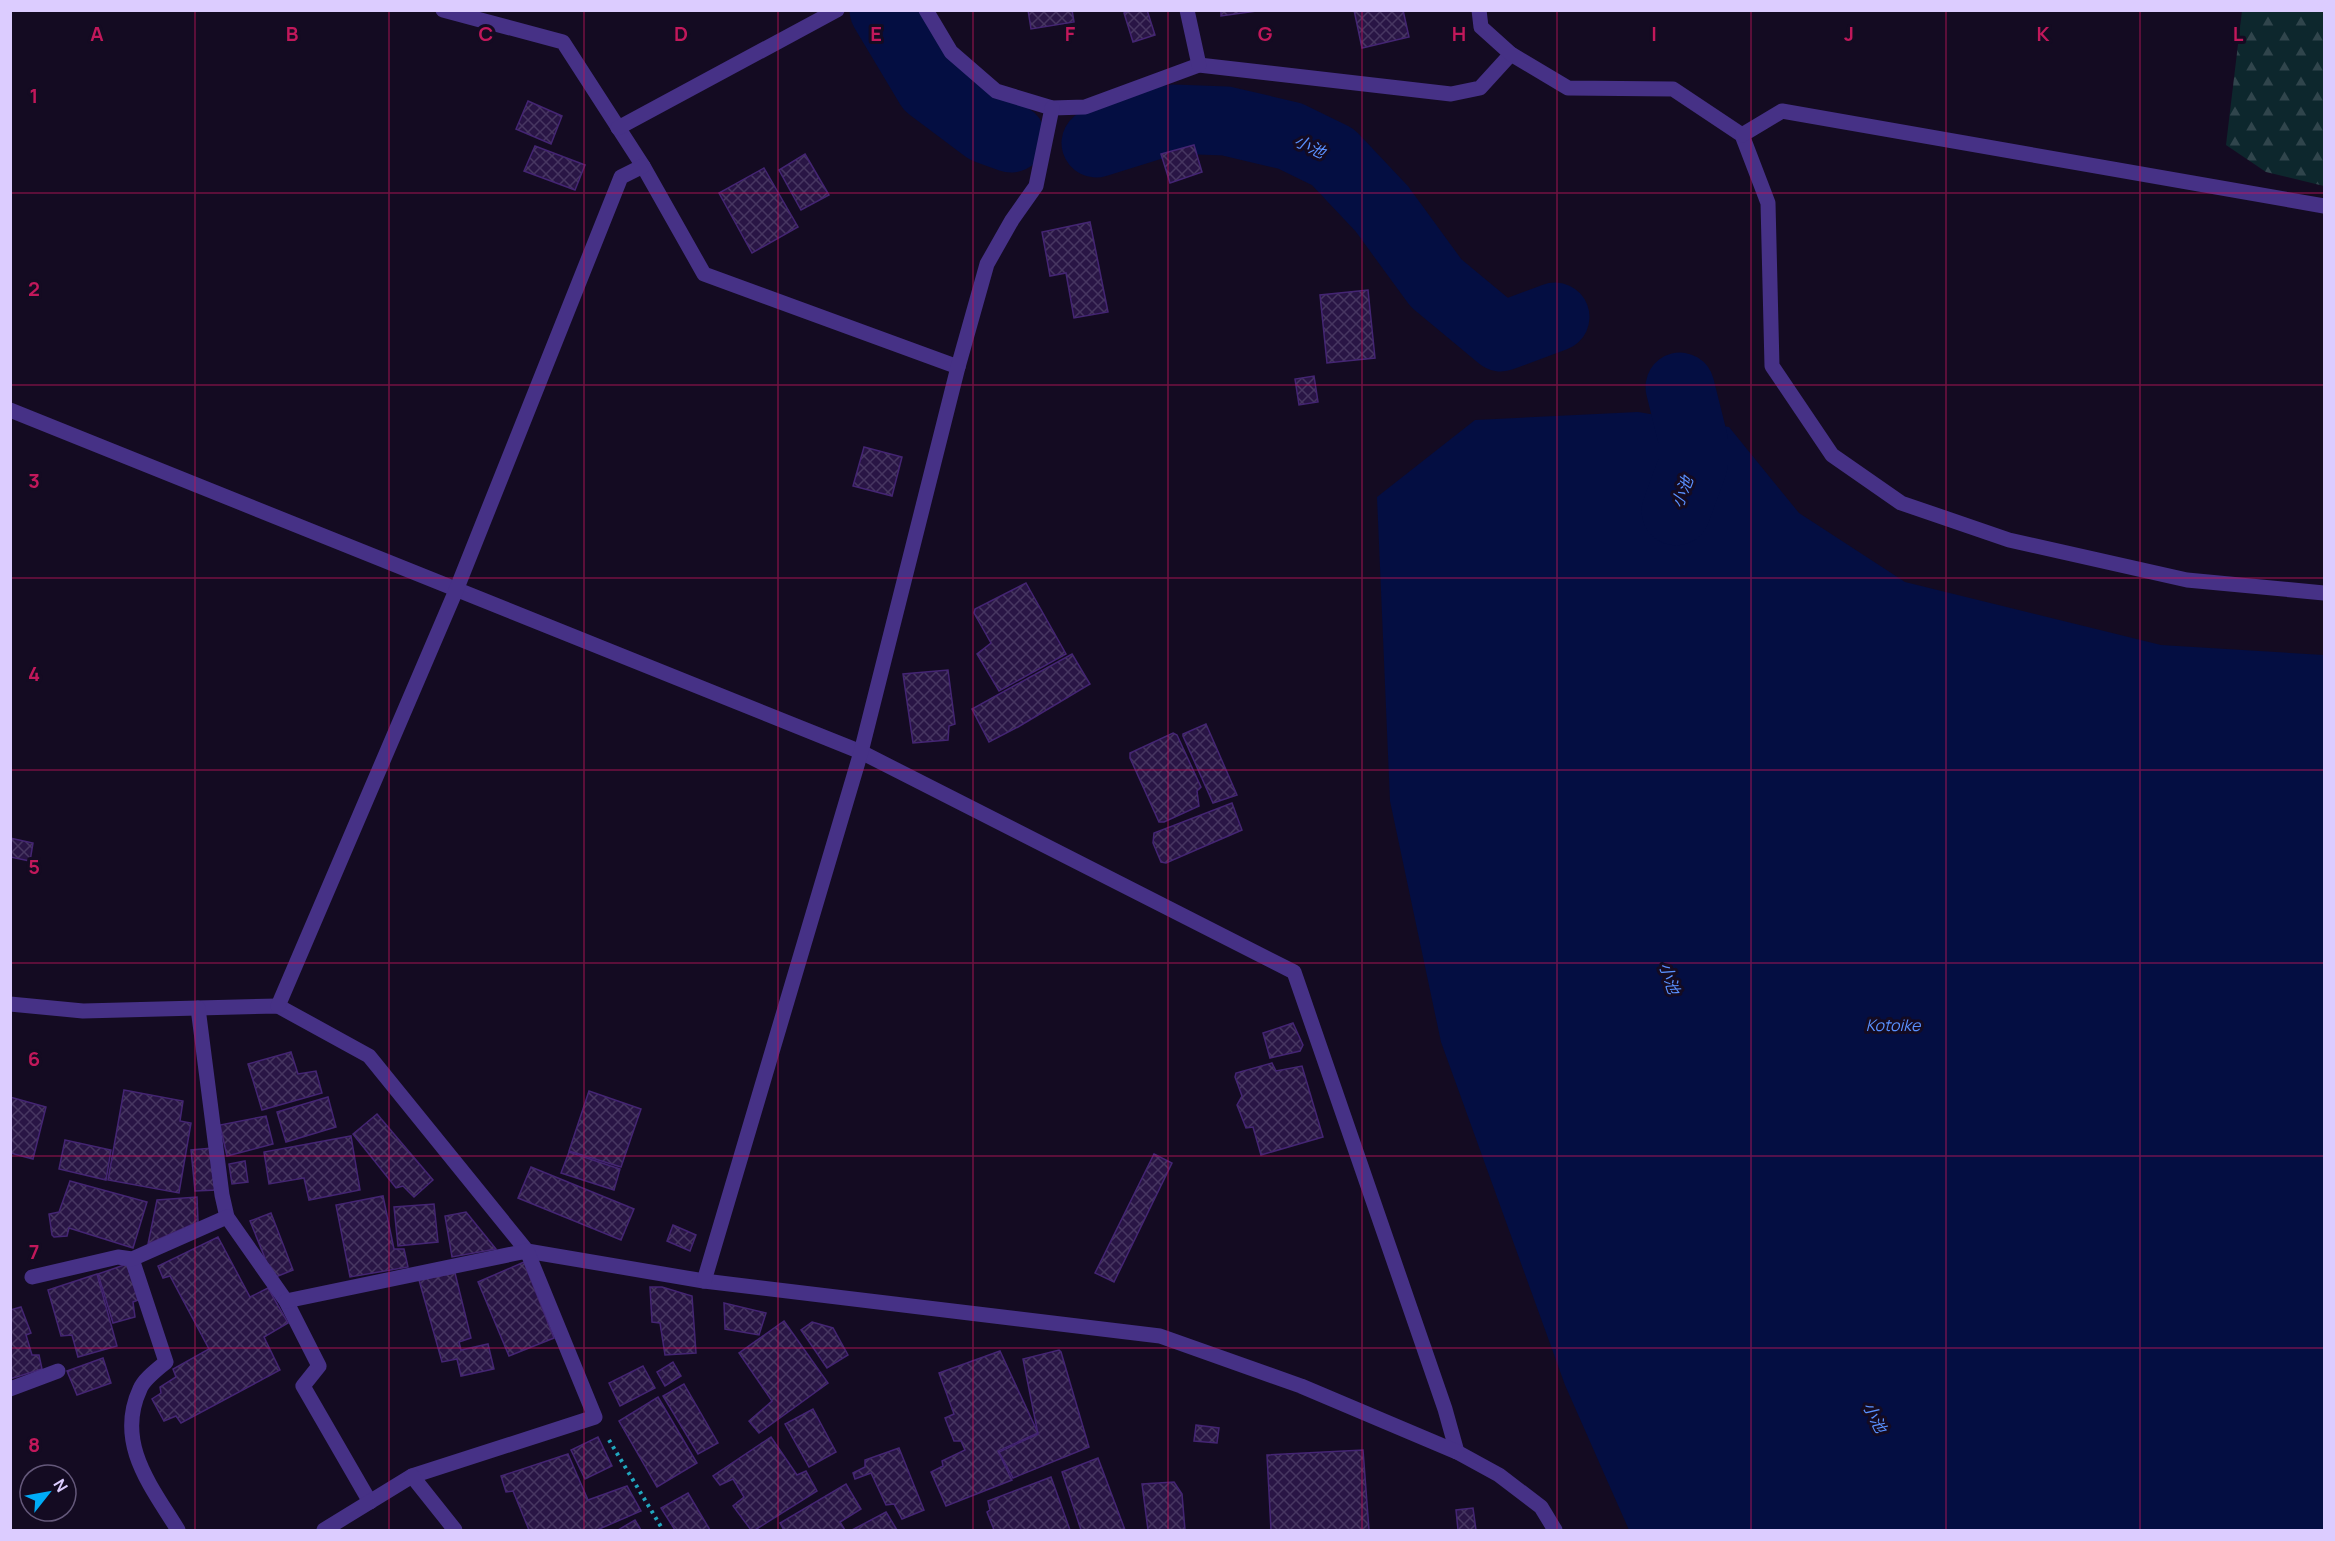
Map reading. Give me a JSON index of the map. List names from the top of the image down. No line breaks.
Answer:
{"water":["小池","Kotoike"],"north":"top right","grid":{"columns":["A","B","C","D","E","F","G","H","I","J","K","L"],"rows":["1","2","3","4","5","6","7","8"]}}
